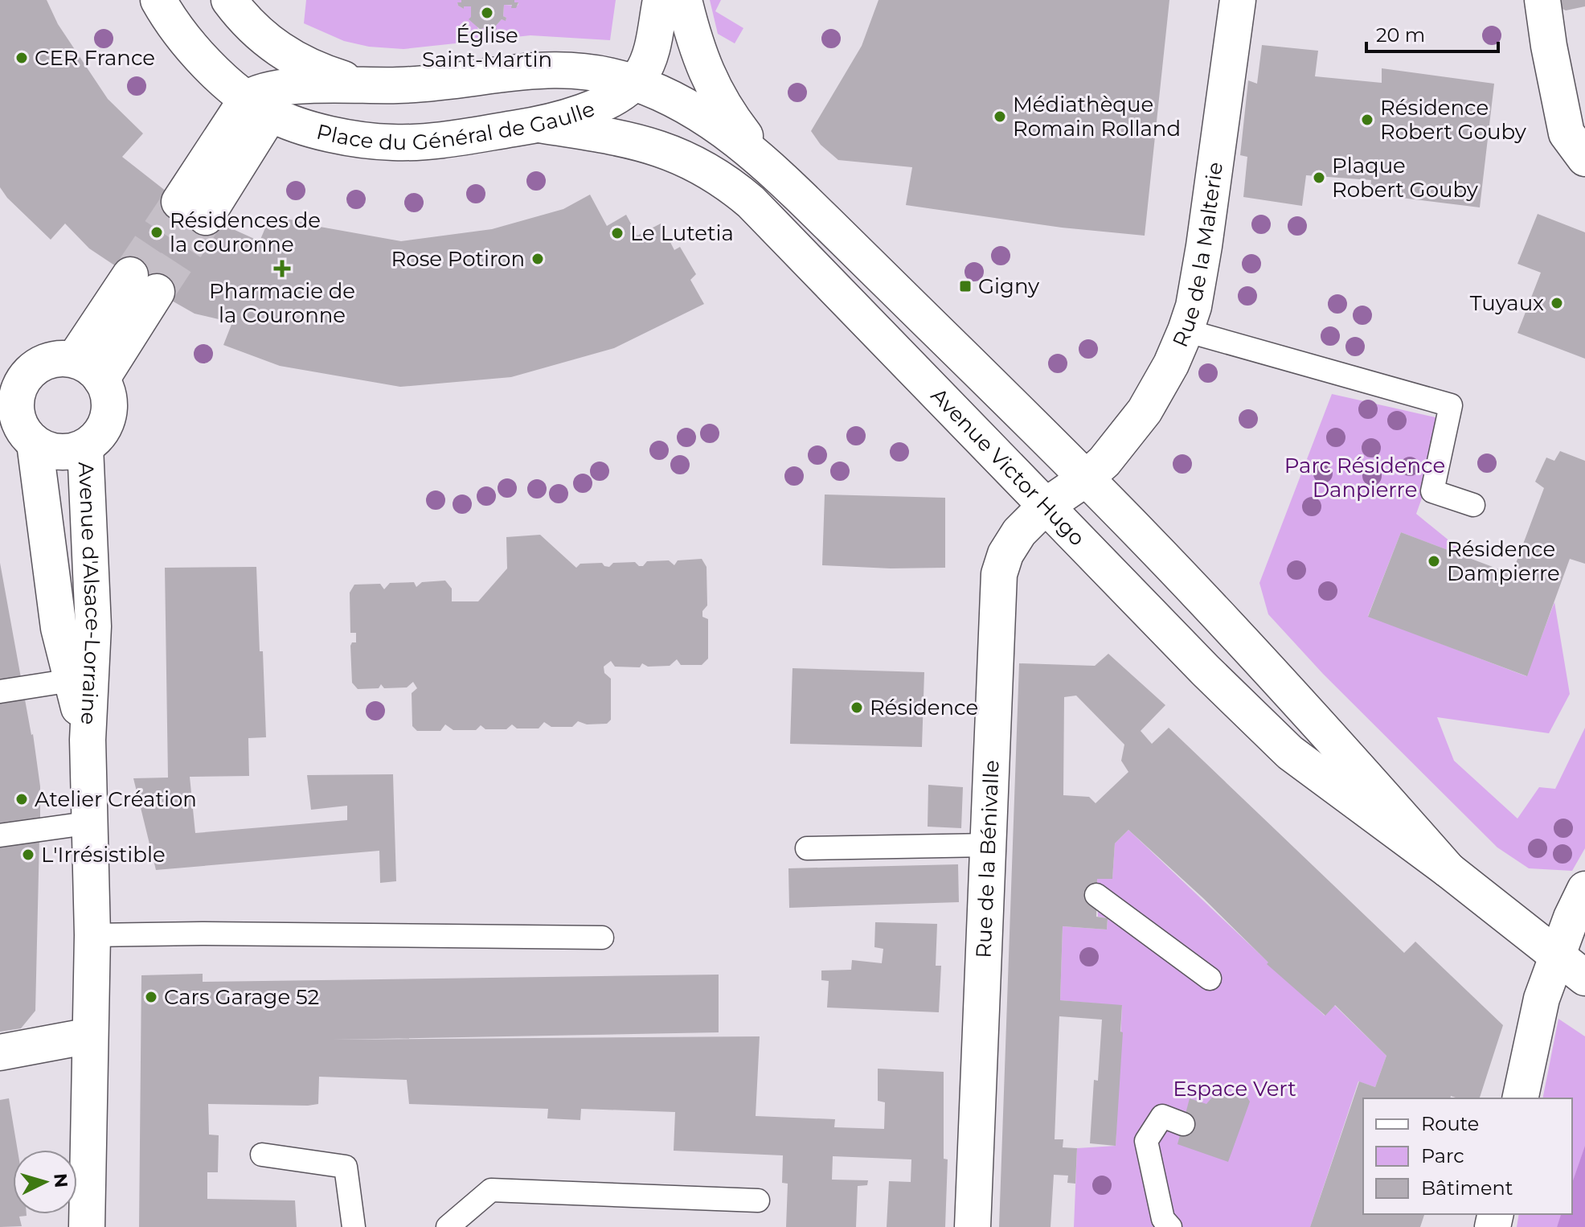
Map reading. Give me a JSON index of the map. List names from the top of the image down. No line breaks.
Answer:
{"streets":{"street":["Place du Général de Gaulle","Rue de la Malterie","Avenue Victor Hugo","Avenue d'Alsace-Lorraine","Rue de la Bénivalle"]},"crossings":[["Place du Général de Gaulle","Avenue Victor Hugo"],["Rue de la Malterie","Avenue Victor Hugo"],["Rue de la Malterie","Rue de la Bénivalle"],["Avenue Victor Hugo","Rue de la Bénivalle"]],"parks":["Parc Résidence Danpierre","Espace Vert"],"places":{"other":["Église Saint-Martin","CER France","Médiathèque Romain Rolland","Résidence Robert Gouby","Plaque Robert Gouby","Résidences de la couronne","Le Lutetia","Rose Potiron","Tuyaux","Résidence Dampierre","Résidence","Atelier Création","L'Irrésistible","Cars Garage 52"],"health":["Pharmacie de la Couronne"],"transit":["Gigny"]},"legend":["Route","Parc","Bâtiment"],"scale_bar":"20 m","north":"right"}
